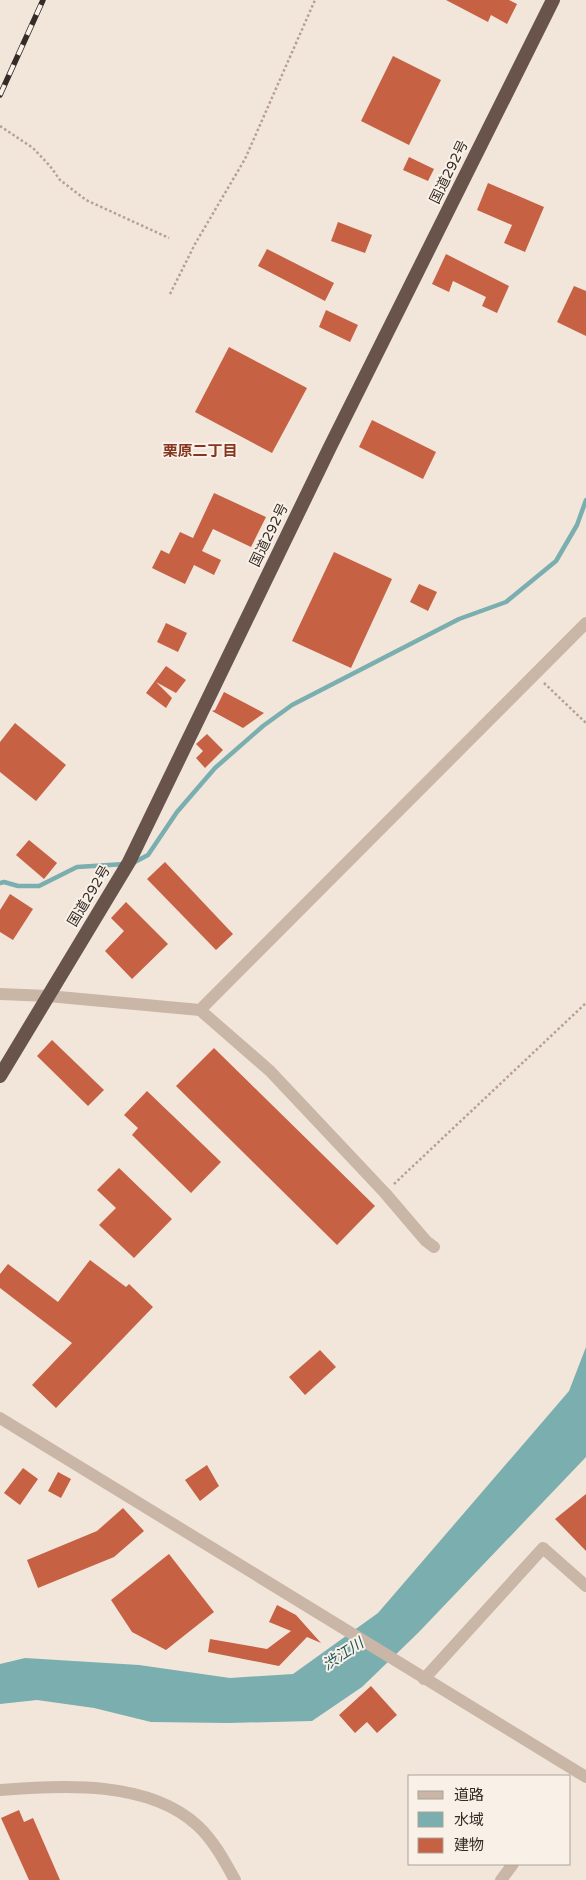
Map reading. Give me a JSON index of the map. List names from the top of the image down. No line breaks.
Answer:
{"streets":{"highway":["国道292号"]},"districts":["栗原二丁目"],"water":["渋江川"],"legend":["道路","水域","建物"]}
